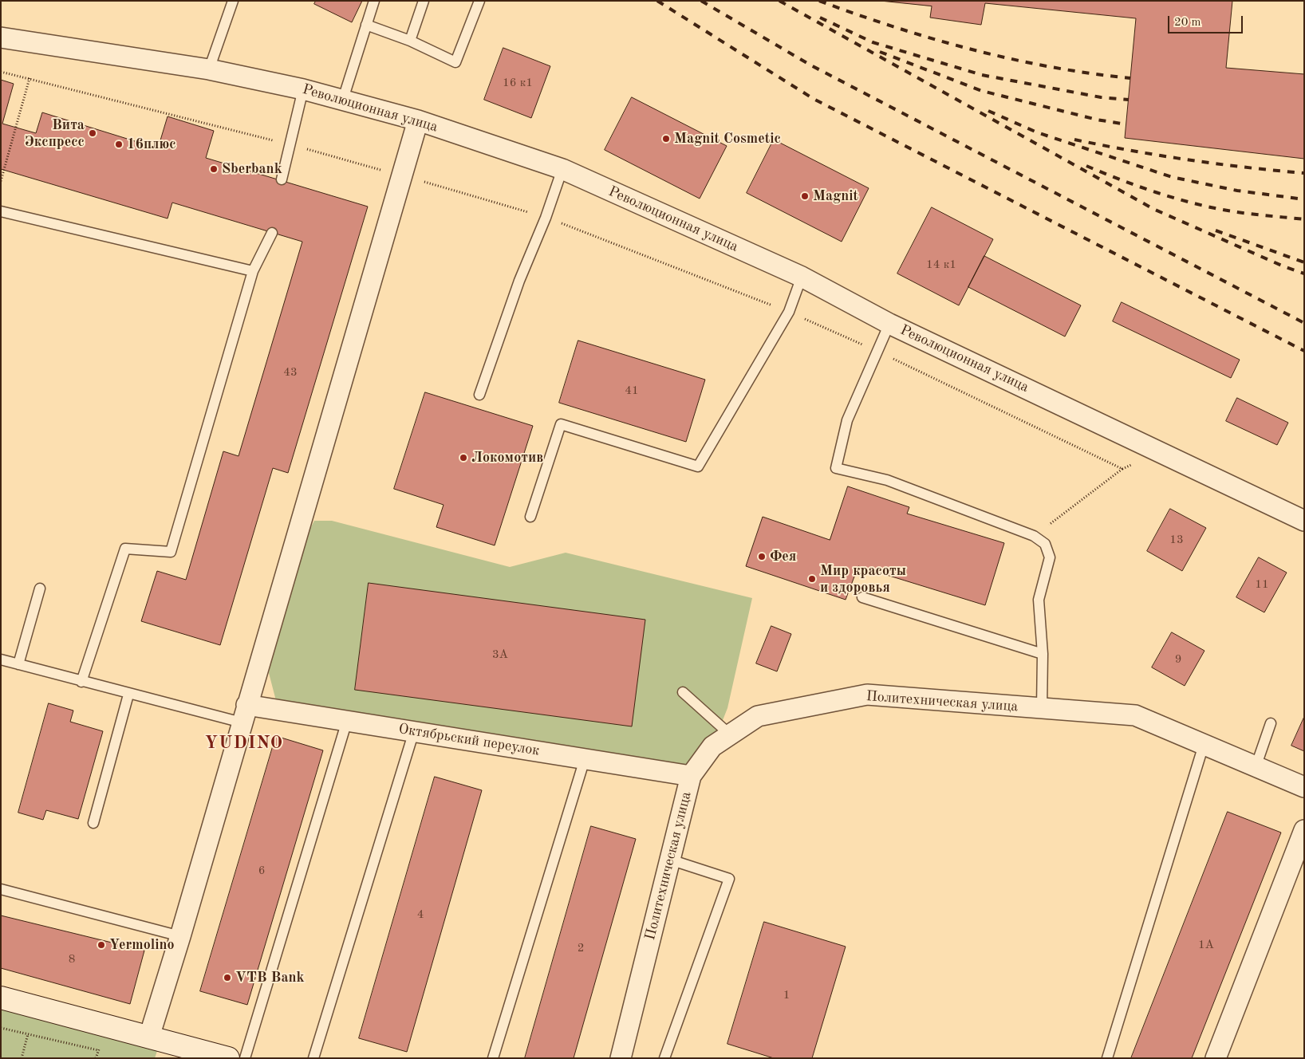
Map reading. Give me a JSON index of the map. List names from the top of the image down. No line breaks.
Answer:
{"streets":{"street":["Революционная улица","Политехническая улица","Октябрьский переулок"]},"crossings":[["Политехническая улица","Октябрьский переулок"]],"districts":["YUDINO"],"places":["Вита Экспресс","Magnit Cosmetic","16плюс","Sberbank","Magnit","Локомотив","Фея","Мир красоты и здоровья","Yermolino","VTB Bank"],"house_numbers":["16 к1","14 к1","43","41","13","11","3А","9","6","4","1А","2","8","1"],"scale_bar":"20 m"}
